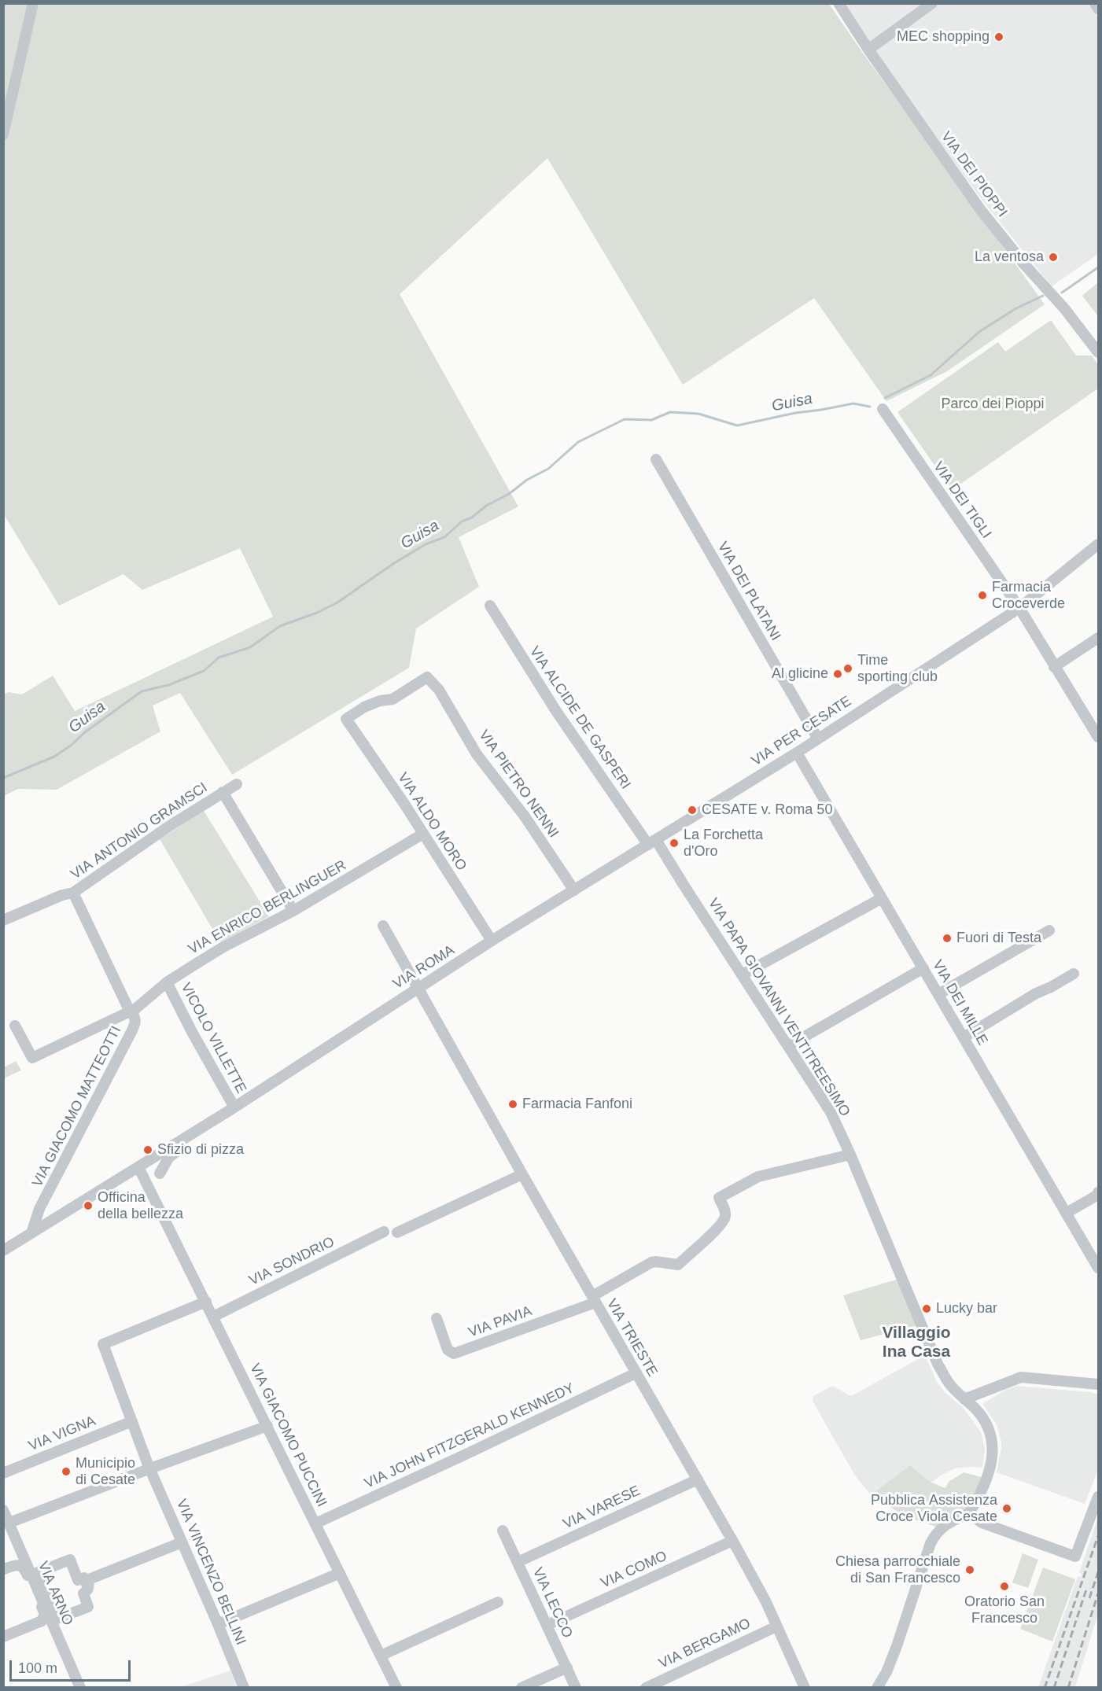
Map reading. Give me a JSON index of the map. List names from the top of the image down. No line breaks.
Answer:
{"streets":{"street":["VIA DEI PIOPPI","VIA DEI TIGLI","VIA DEI PLATANI","VIA ALCIDE DE GASPERI","VIA PER CESATE","VIA PIETRO NENNI","VIA ALDO MORO","VIA ANTONIO GRAMSCI","VIA ENRICO BERLINGUER","VIA ROMA","VIA DEI MILLE","VIA PAPA GIOVANNI VENTITREESIMO","VICOLO VILLETTE","VIA GIACOMO MATTEOTTI","VIA SONDRIO","VIA PAVIA","VIA TRIESTE","VIA VIGNA","VIA GIACOMO PUCCINI","VIA JOHN FITZGERALD KENNEDY","VIA VARESE","VIA COMO","VIA VINCENZO BELLINI","VIA ARNO","VIA LECCO","VIA BERGAMO"]},"crossings":[["VIA DEI TIGLI","VIA PER CESATE"],["VIA DEI PLATANI","VIA PER CESATE"],["VIA ALCIDE DE GASPERI","VIA ROMA"],["VIA ALCIDE DE GASPERI","VIA PAPA GIOVANNI VENTITREESIMO"],["VIA PER CESATE","VIA ROMA"],["VIA PER CESATE","VIA DEI MILLE"],["VIA PIETRO NENNI","VIA ALDO MORO"],["VIA PIETRO NENNI","VIA ROMA"],["VIA ALDO MORO","VIA ENRICO BERLINGUER"],["VIA ALDO MORO","VIA ROMA"],["VIA ANTONIO GRAMSCI","VIA GIACOMO MATTEOTTI"],["VIA ENRICO BERLINGUER","VICOLO VILLETTE"],["VIA ENRICO BERLINGUER","VIA GIACOMO MATTEOTTI"],["VIA ROMA","VIA PAPA GIOVANNI VENTITREESIMO"],["VIA ROMA","VICOLO VILLETTE"],["VIA ROMA","VIA GIACOMO MATTEOTTI"],["VIA ROMA","VIA TRIESTE"],["VIA ROMA","VIA GIACOMO PUCCINI"],["VIA PAPA GIOVANNI VENTITREESIMO","VIA PAVIA"],["VIA SONDRIO","VIA GIACOMO PUCCINI"],["VIA PAVIA","VIA TRIESTE"],["VIA TRIESTE","VIA JOHN FITZGERALD KENNEDY"],["VIA TRIESTE","VIA VARESE"],["VIA TRIESTE","VIA COMO"],["VIA TRIESTE","VIA BERGAMO"],["VIA VIGNA","VIA VINCENZO BELLINI"],["VIA GIACOMO PUCCINI","VIA JOHN FITZGERALD KENNEDY"],["VIA GIACOMO PUCCINI","VIA VINCENZO BELLINI"],["VIA VARESE","VIA LECCO"],["VIA COMO","VIA LECCO"]],"districts":["Villaggio Ina Casa"],"water":["Guisa"],"parks":["Parco dei Pioppi"],"places":["MEC shopping","La ventosa","Farmacia Croceverde","Time sporting club","Al glicine","CESATE v. Roma 50","La Forchetta d'Oro","Fuori di Testa","Farmacia Fanfoni","Sfizio di pizza","Officina della bellezza","Lucky bar","Municipio di Cesate","Pubblica Assistenza Croce Viola Cesate","Chiesa parrocchiale di San Francesco","Oratorio San Francesco"],"scale_bar":"100 m"}
